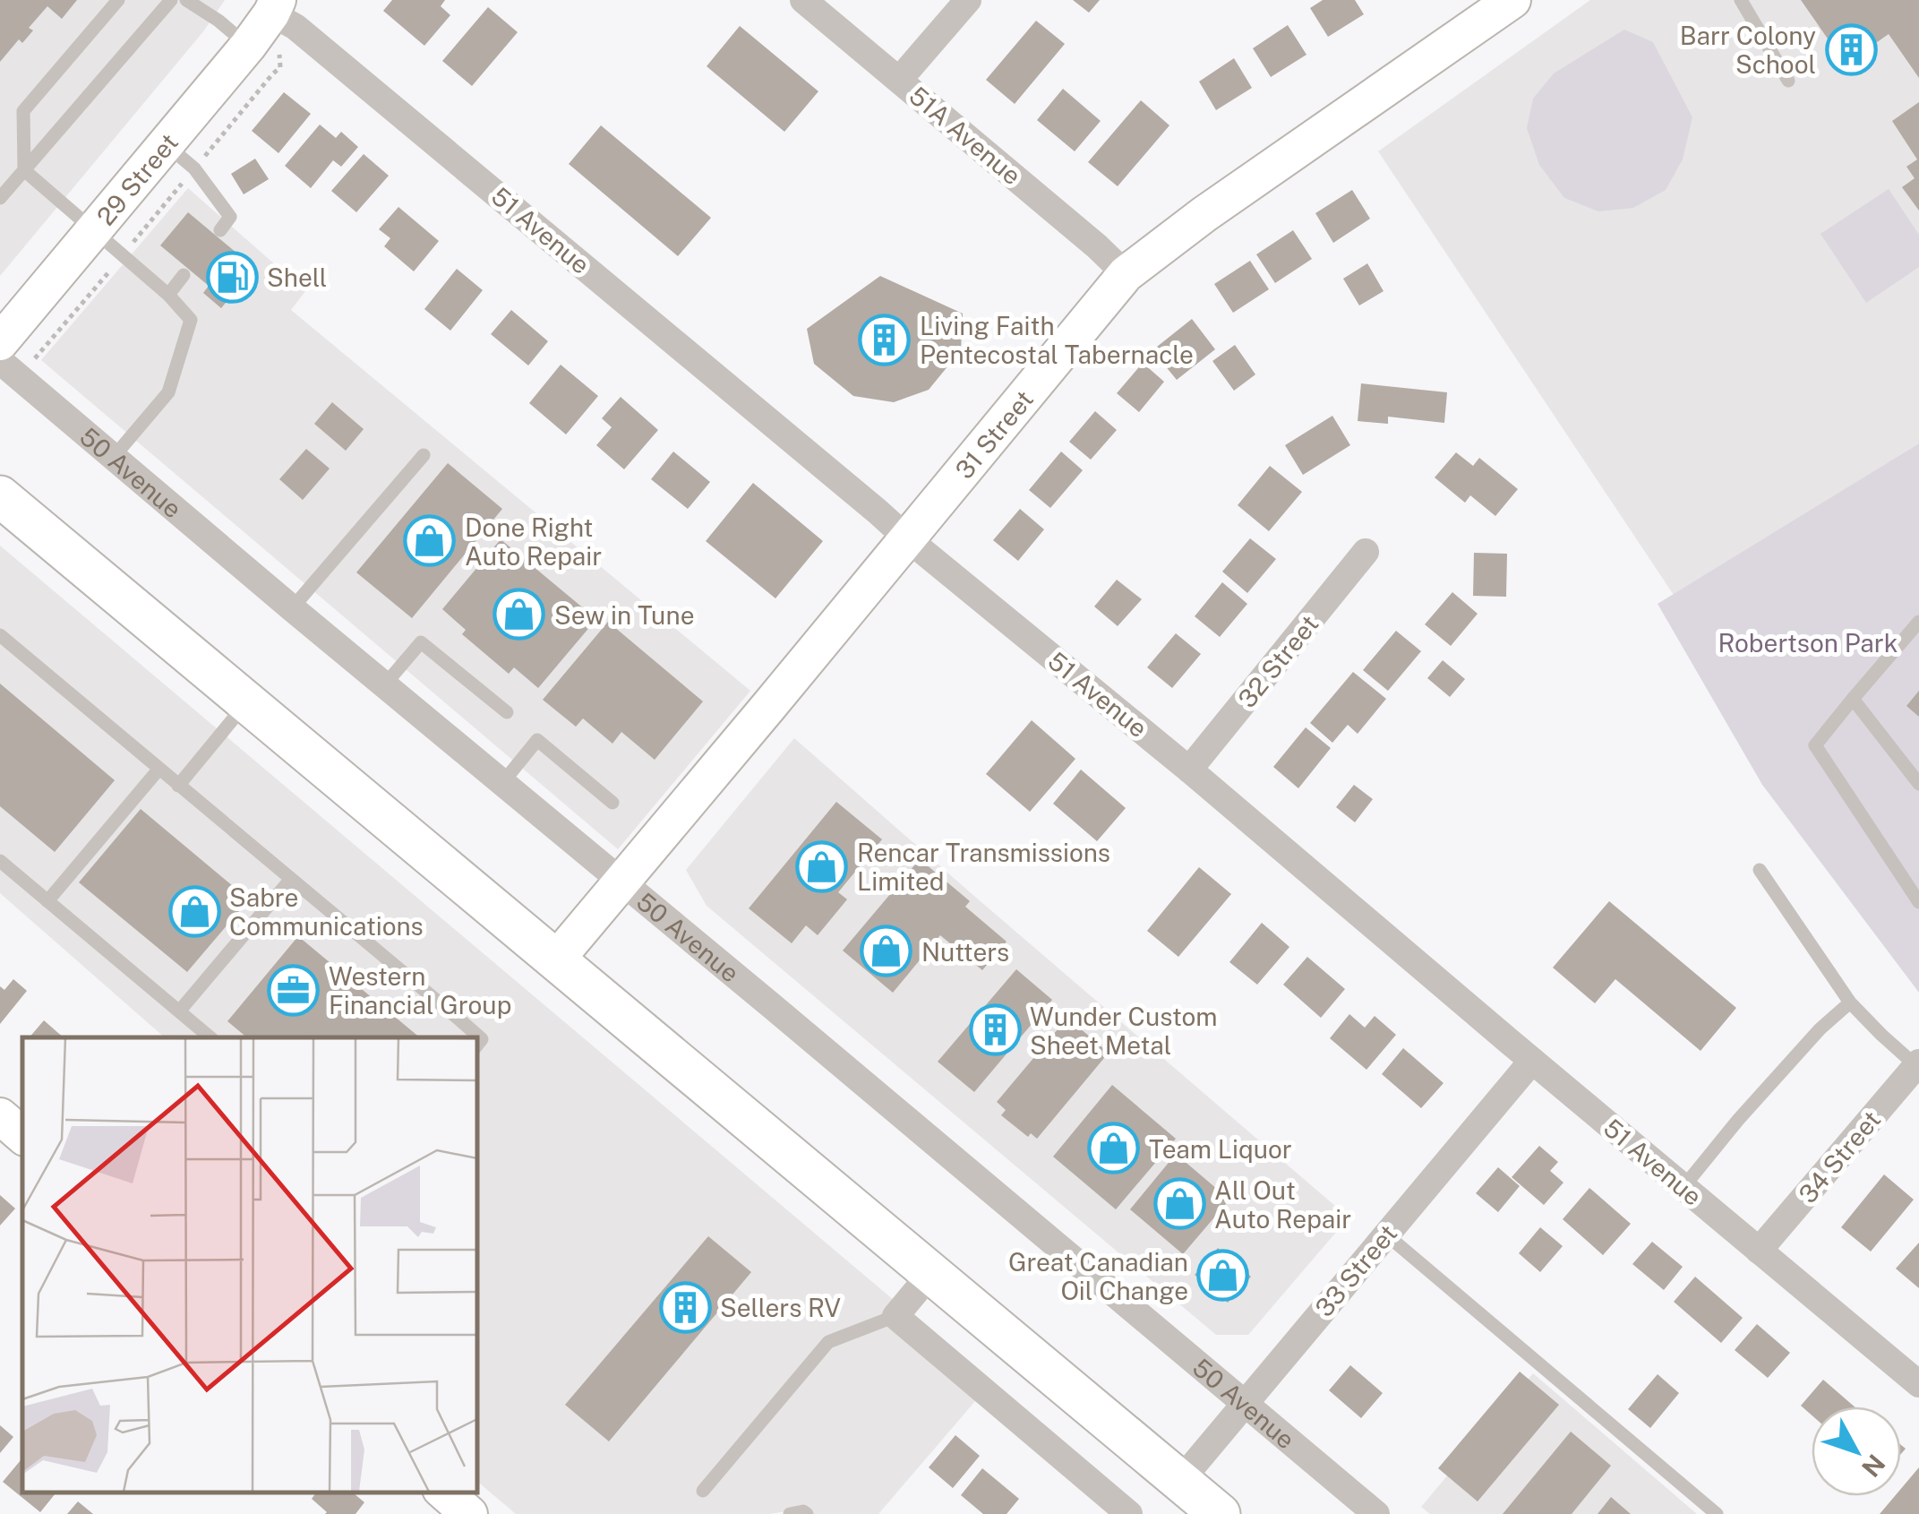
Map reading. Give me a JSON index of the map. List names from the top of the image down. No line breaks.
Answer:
{"streets":{"street":["51A Avenue","29 Street","51 Avenue","31 Street","50 Avenue","32 Street","34 Street","33 Street"]},"crossings":[["51A Avenue","31 Street"],["29 Street","51 Avenue"],["51 Avenue","31 Street"],["51 Avenue","32 Street"],["51 Avenue","34 Street"],["51 Avenue","33 Street"],["31 Street","50 Avenue"],["50 Avenue","33 Street"]],"parks":["Robertson Park"],"places":{"building":["Barr Colony School","Living Faith Pentecostal Tabernacle","Wunder Custom Sheet Metal","Sellers RV"],"fuel station":["Shell"],"shop":["Done Right Auto Repair","Sew in Tune","Rencar Transmissions Limited","Sabre Communications","Nutters","Team Liquor","All Out Auto Repair","Great Canadian Oil Change"],"office":["Western Financial Group"]},"north":"bottom right"}
